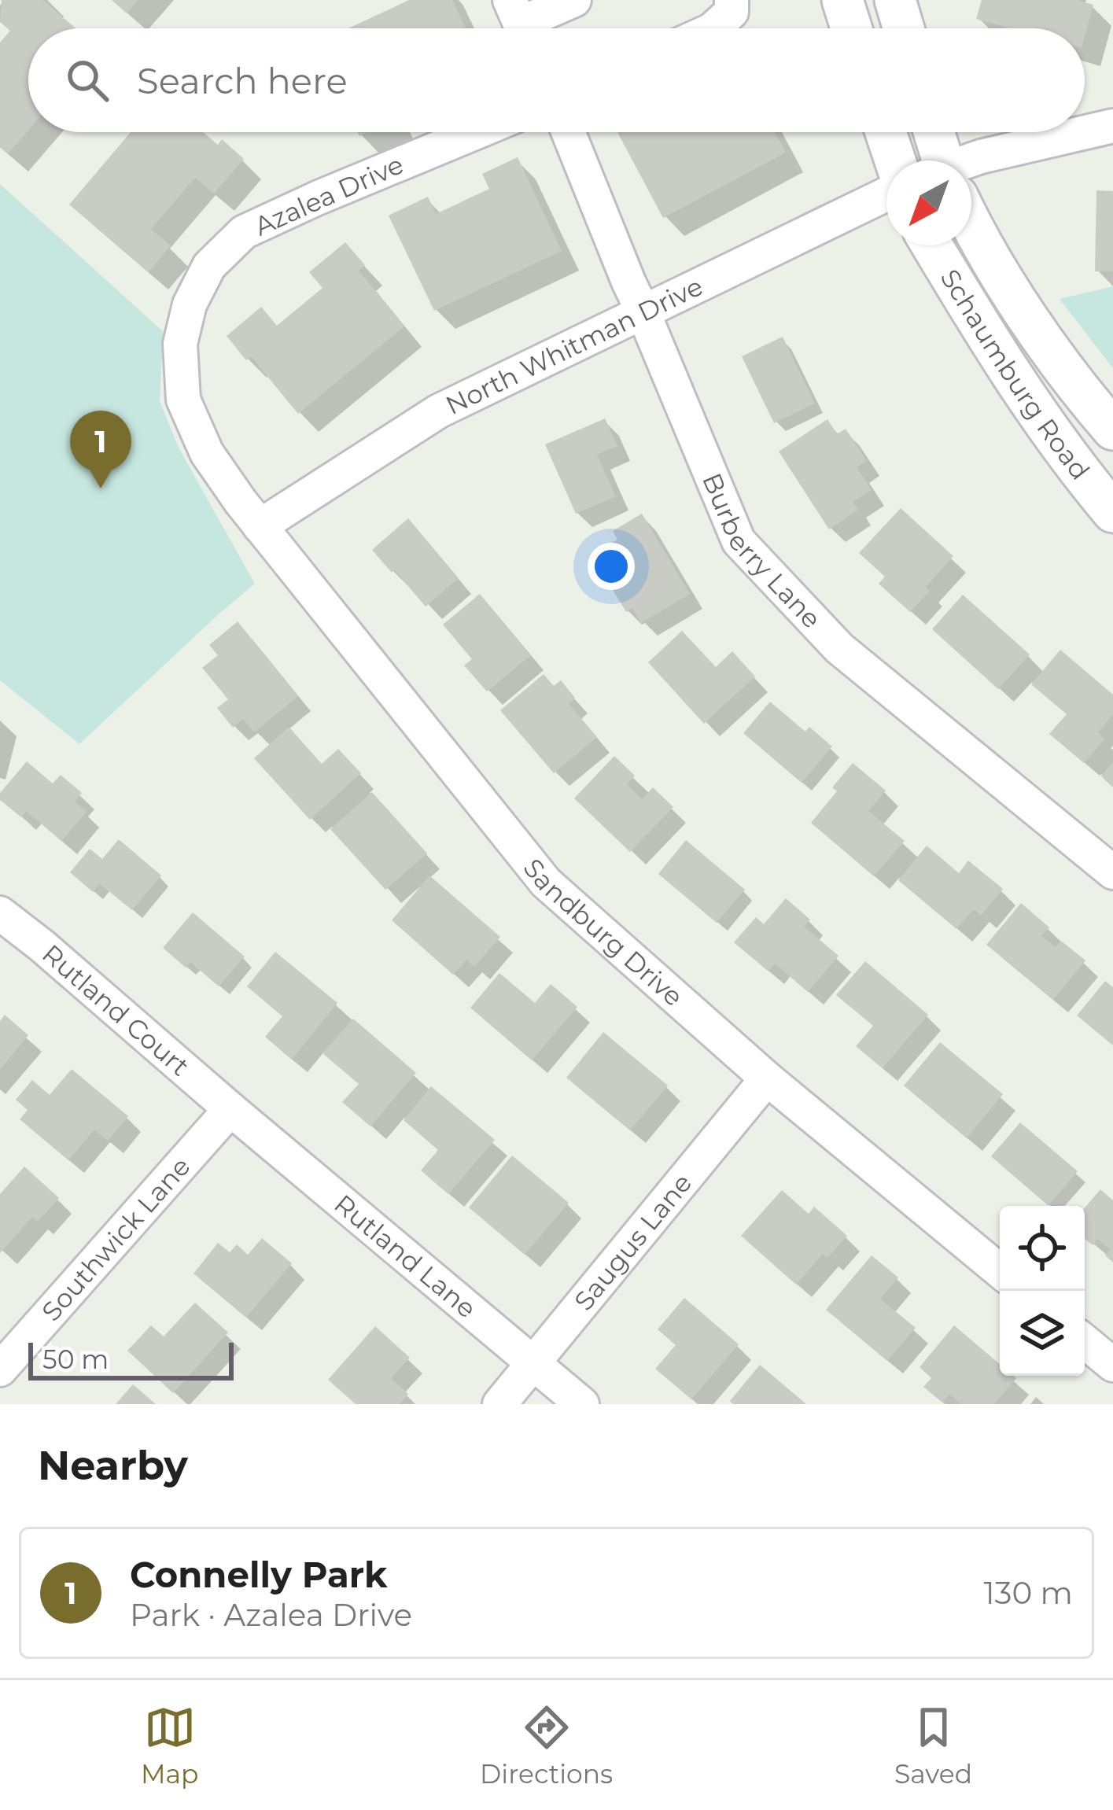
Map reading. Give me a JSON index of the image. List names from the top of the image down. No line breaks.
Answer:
{"streets":{"street":["Azalea Drive","North Whitman Drive","Schaumburg Road","Burberry Lane","Sandburg Drive","Rutland Court","Southwick Lane","Saugus Lane","Rutland Lane"]},"crossings":[["Azalea Drive","North Whitman Drive"],["Azalea Drive","Sandburg Drive"],["North Whitman Drive","Burberry Lane"],["North Whitman Drive","Sandburg Drive"],["Sandburg Drive","Saugus Lane"],["Rutland Court","Southwick Lane"],["Rutland Court","Rutland Lane"],["Southwick Lane","Rutland Lane"],["Saugus Lane","Rutland Lane"]],"scale_bar":"50 m","north":"bottom left","page":{"search":"Search here","pins":"1","scale":"50 m","heading":"Nearby","list":[{"mark":"1","name":"Connelly Park","note":"Park · Azalea Drive","value":"130 m"}],"nav":["Map","Directions","Saved"]}}
